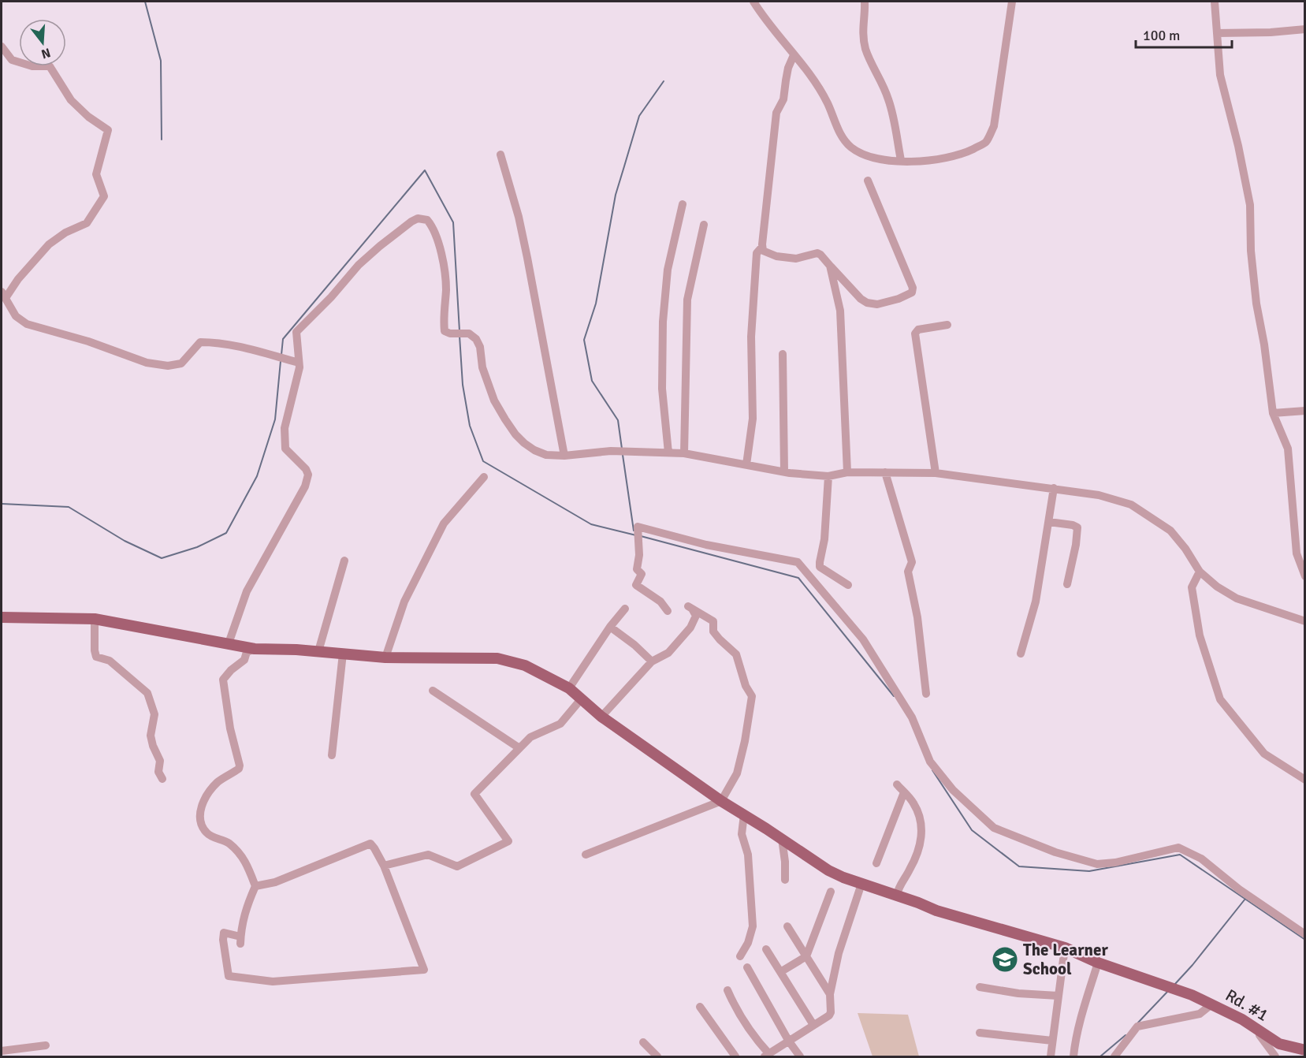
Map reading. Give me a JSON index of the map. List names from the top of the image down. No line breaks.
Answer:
{"streets":{"main road":["Rd. #1"]},"places":{"school or university":["The Learner School"]},"scale_bar":"100 m","north":"bottom"}
